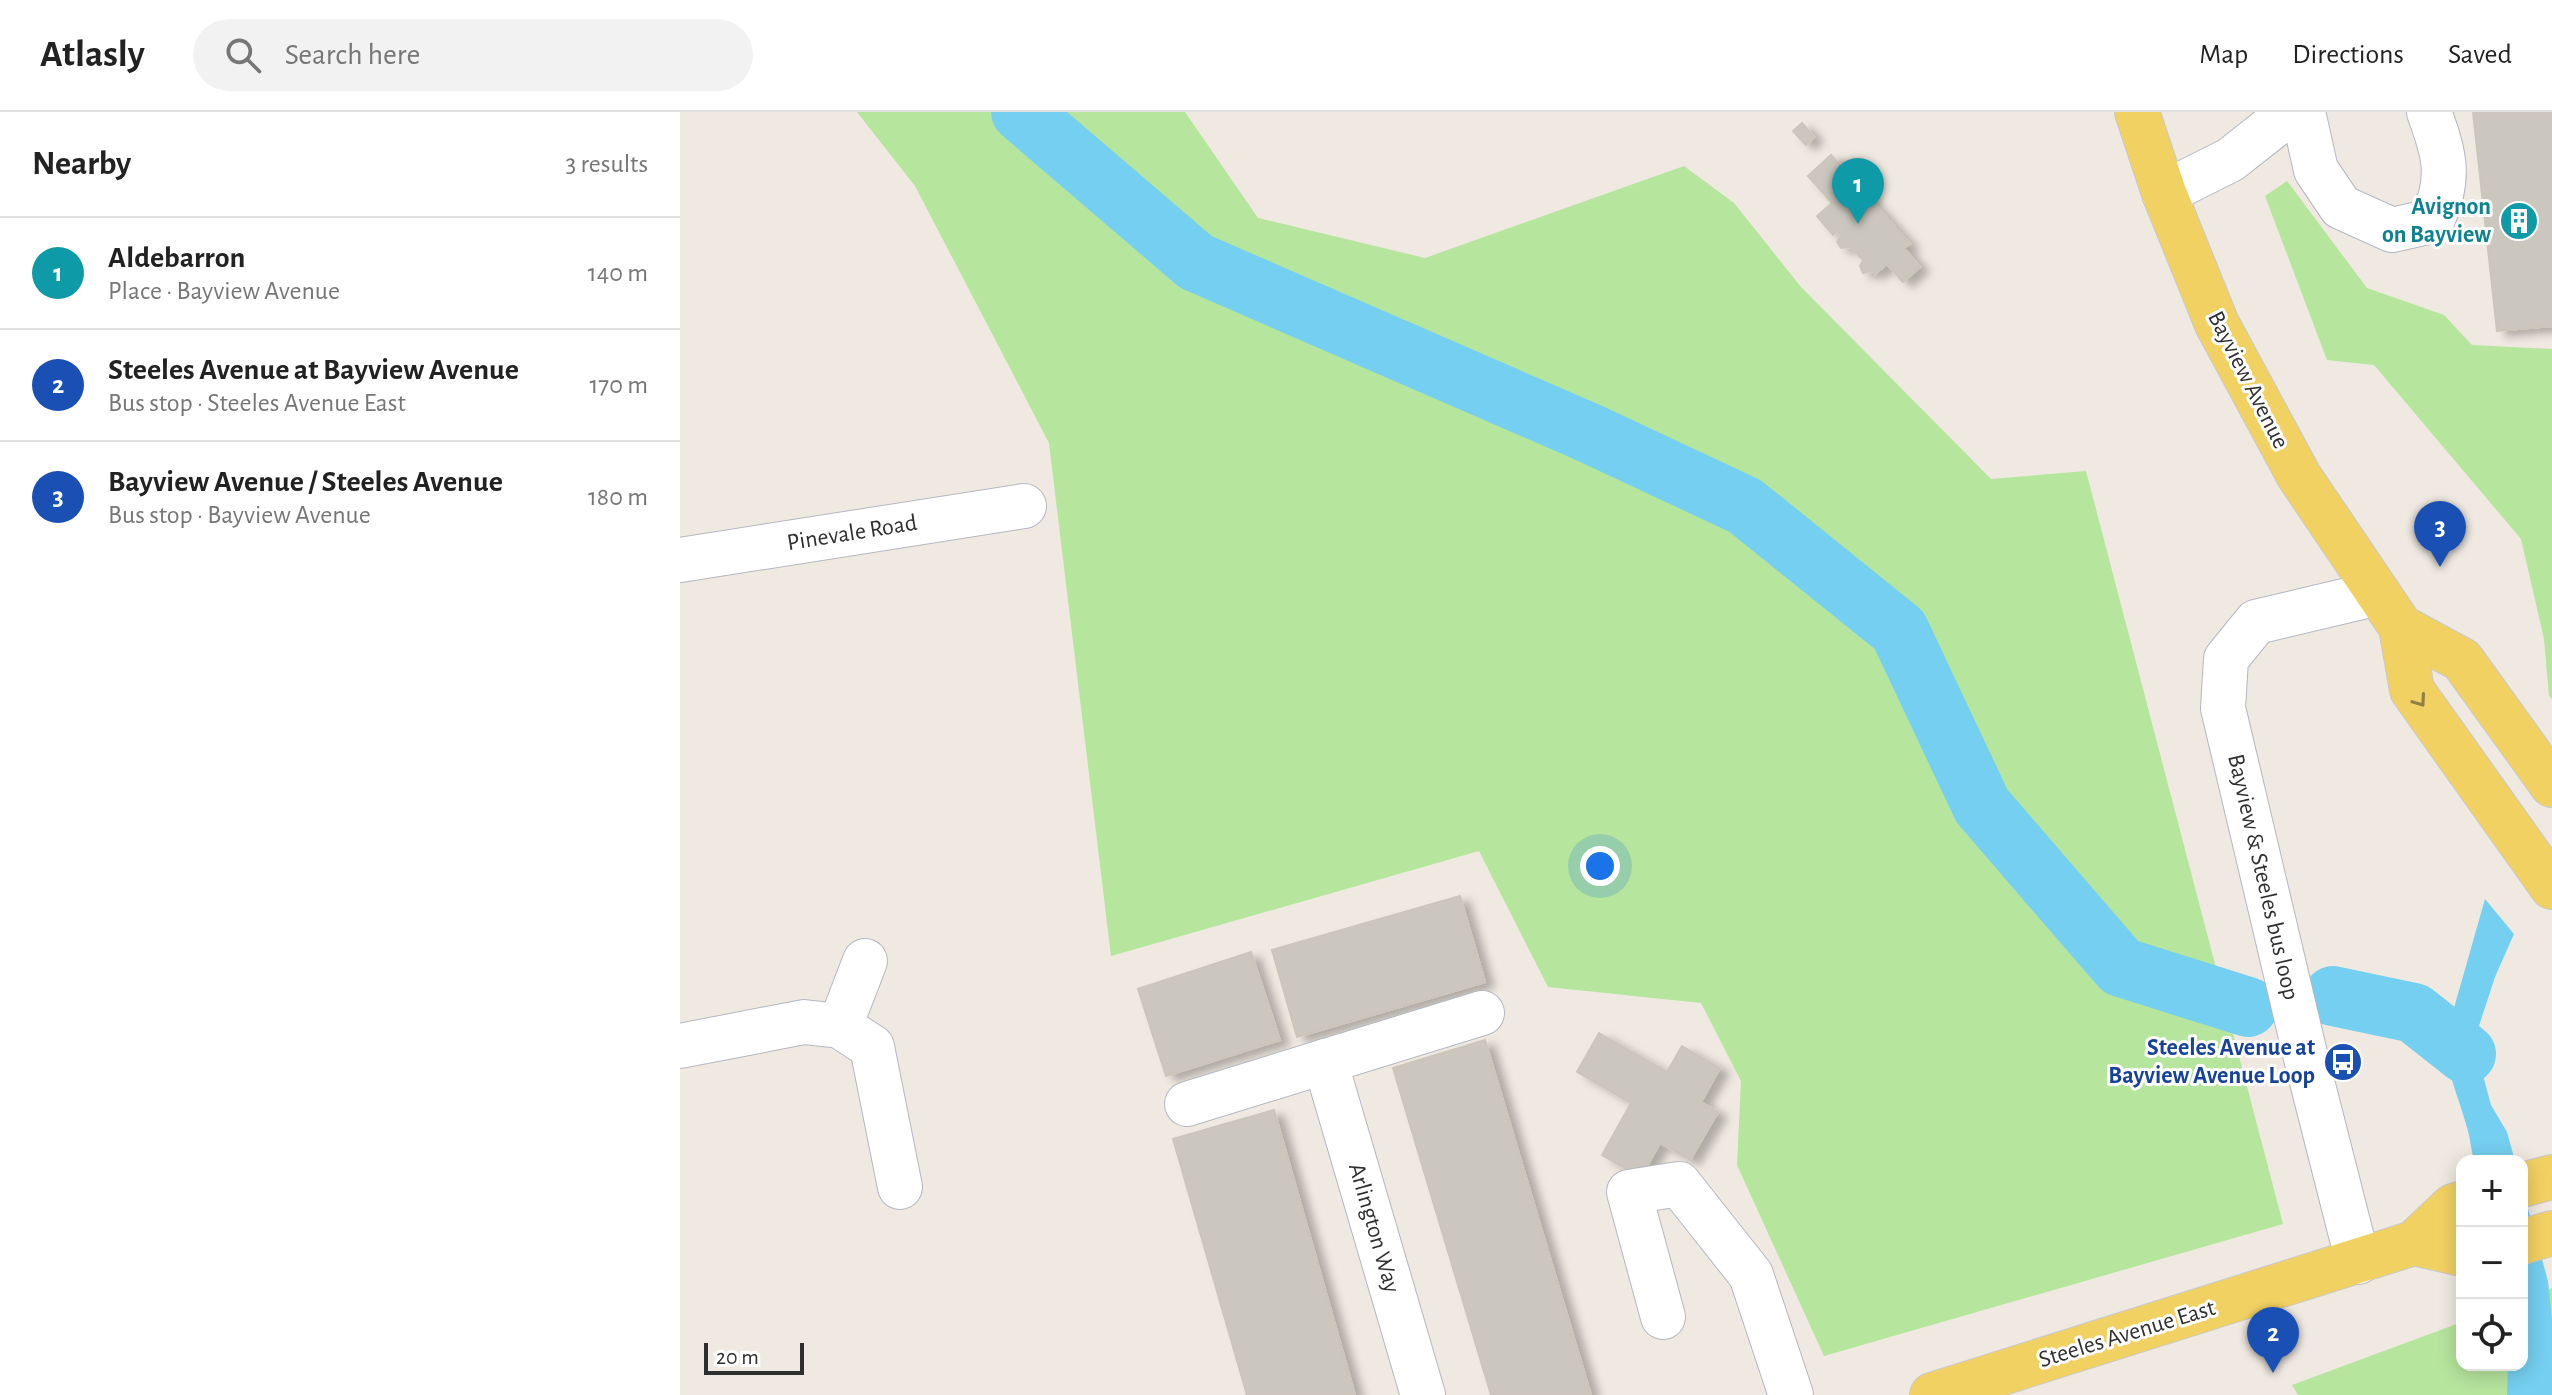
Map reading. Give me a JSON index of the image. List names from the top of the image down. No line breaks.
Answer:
{"streets":{"main road":["Bayview Avenue","Steeles Avenue East"],"street":["Pinevale Road","Bayview & Steeles bus loop","Arlington Way"]},"crossings":[["Bayview Avenue","Bayview & Steeles bus loop"],["Bayview & Steeles bus loop","Steeles Avenue East"]],"places":{"building":["Avignon on Bayview"],"bus stop":["Steeles Avenue at Bayview Avenue Loop"]},"scale_bar":"20 m","page":{"header":"Atlasly","search":"Search here","nav":["Map","Directions","Saved"],"heading":["Nearby","3 results"],"pins":["1","3","2"],"list":[{"mark":"1","name":"Aldebarron","note":"Place · Bayview Avenue","value":"140 m"},{"mark":"2","name":"Steeles Avenue at Bayview Avenue","note":"Bus stop · Steeles Avenue East","value":"170 m"},{"mark":"3","name":"Bayview Avenue / Steeles Avenue","note":"Bus stop · Bayview Avenue","value":"180 m"}],"map_buttons":["+","−"],"scale":"20 m"}}
